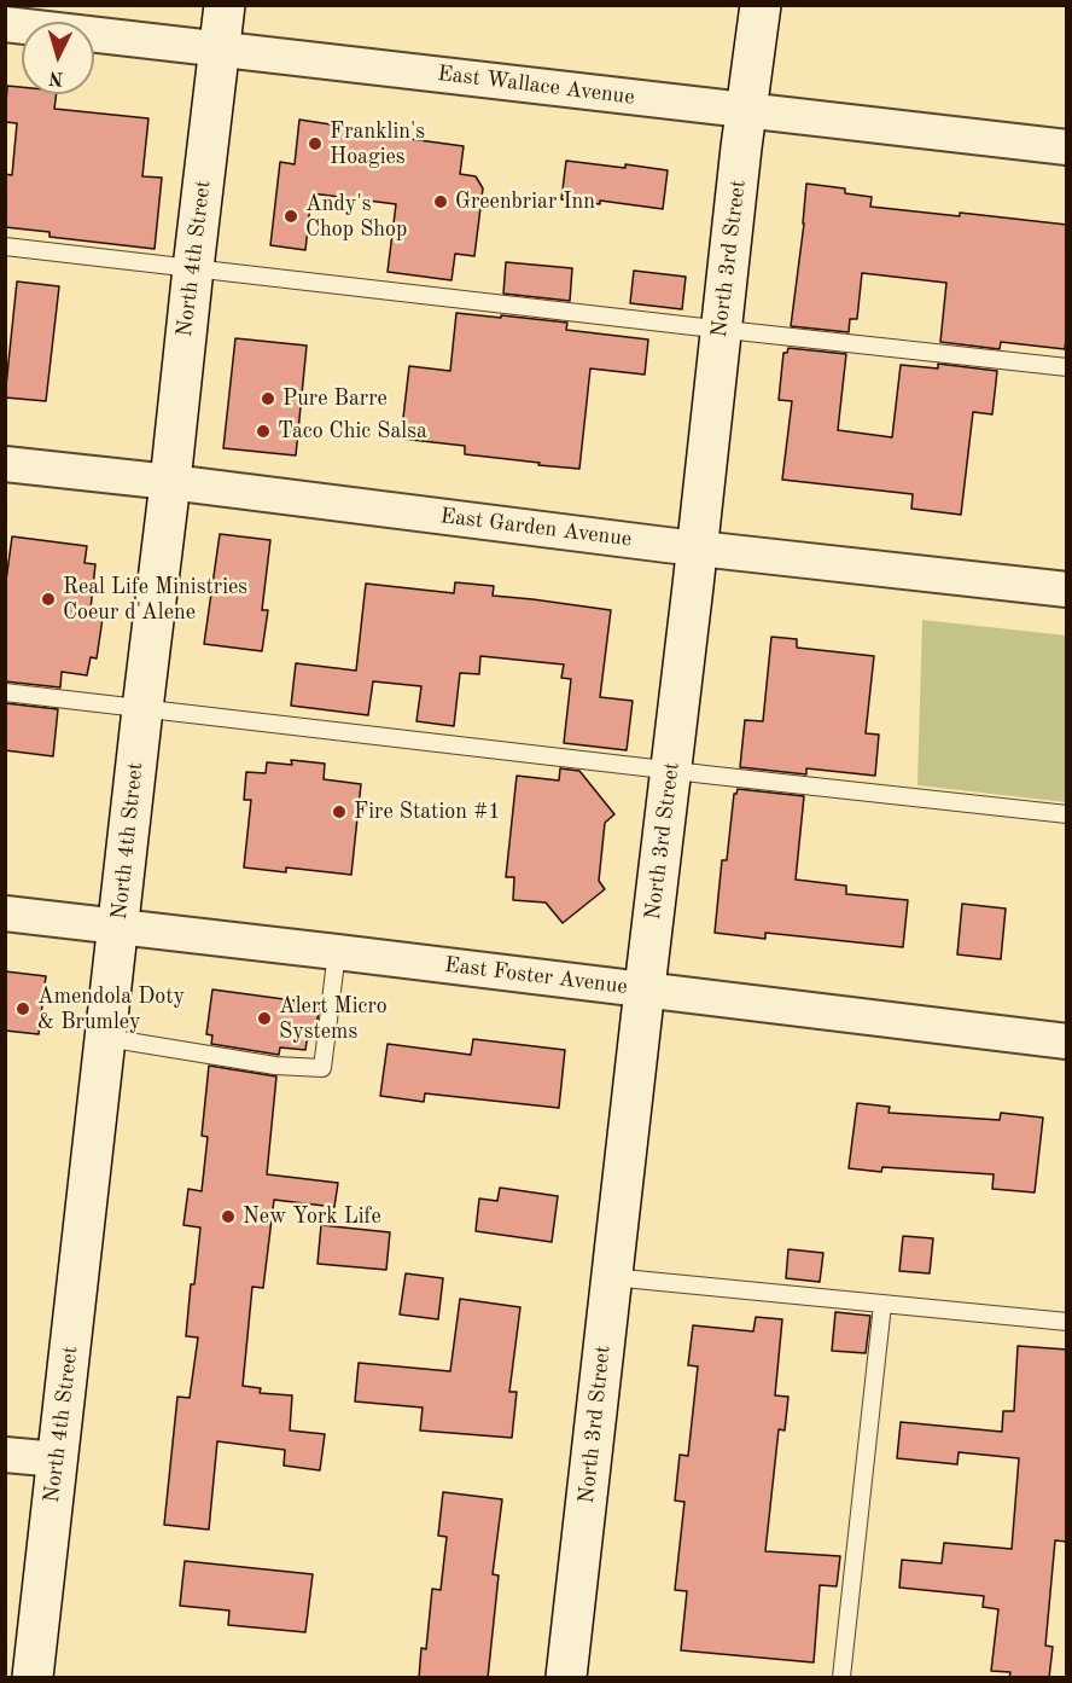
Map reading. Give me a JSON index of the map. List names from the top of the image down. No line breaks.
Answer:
{"streets":{"main road":["North 4th Street","North 3rd Street"],"street":["East Wallace Avenue","East Garden Avenue","East Foster Avenue"]},"crossings":[["East Wallace Avenue","North 4th Street"],["East Wallace Avenue","North 3rd Street"],["North 4th Street","East Garden Avenue"],["North 4th Street","East Foster Avenue"],["North 3rd Street","East Garden Avenue"],["North 3rd Street","East Foster Avenue"]],"places":["Franklin's Hoagies","Greenbriar Inn","Andy's Chop Shop","Pure Barre","Taco Chic Salsa","Real Life Ministries Coeur d'Alene","Fire Station #1","Amendola Doty & Brumley","Alert Micro Systems","New York Life"],"north":"bottom"}
